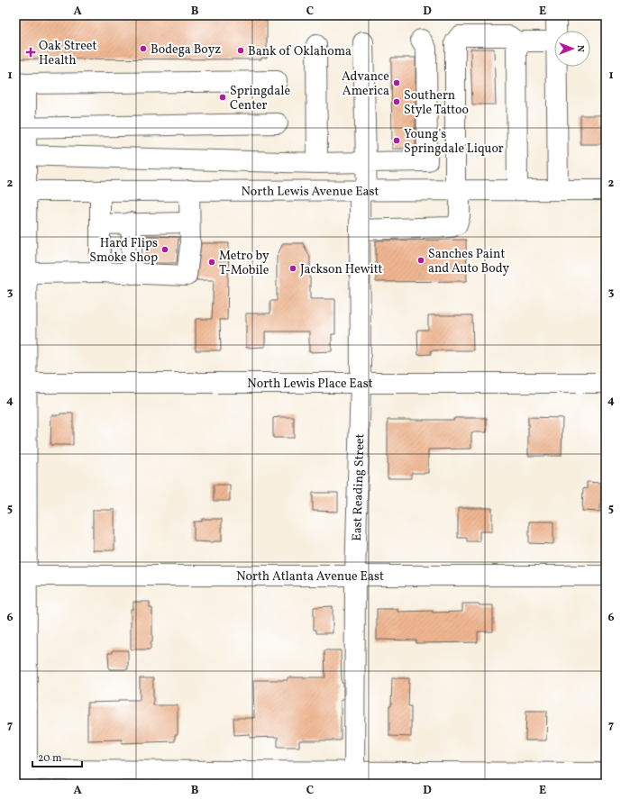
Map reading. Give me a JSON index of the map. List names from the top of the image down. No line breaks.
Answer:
{"streets":{"street":["North Lewis Avenue East","North Lewis Place East","East Reading Street","North Atlanta Avenue East"]},"crossings":[["North Lewis Avenue East","East Reading Street"],["North Lewis Place East","East Reading Street"],["East Reading Street","North Atlanta Avenue East"]],"places":{"other":["Bodega Boyz","Bank of Oklahoma","Advance America","Springdale Center","Southern Style Tattoo","Young's Springdale Liquor","Hard Flips Smoke Shop","Sanches Paint and Auto Body","Metro by T-Mobile","Jackson Hewitt"],"health":["Oak Street Health"]},"scale_bar":"20 m","north":"right","grid":{"columns":["A","B","C","D","E"],"rows":["1","2","3","4","5","6","7"]}}
